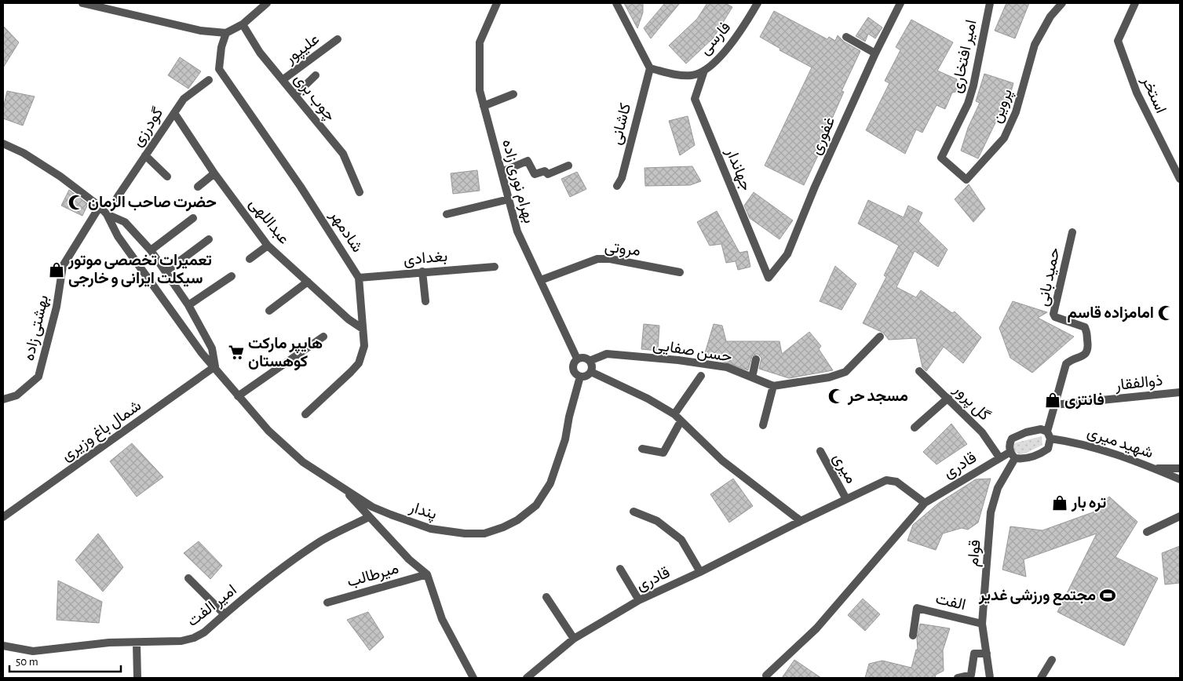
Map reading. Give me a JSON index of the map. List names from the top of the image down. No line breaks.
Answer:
{"streets":{"street":["فارسی","علیپور","امیر افتخاری","استخر","چوب بری","پروین","کاشانی","گودرزی","غفوری","جهاندار","بهرام نوری زاده","عبداللهی","شادمهر","مروتی","بغدادی","حمید بانی","بهشتی زاده","حسن صفایی","ذوالفقار","گل پرور","شمال باغ وزیری","شهید میری","قادری","میری","پندار","قوام","میرطالب","الفت","امیر الفت"]},"crossings":[["فارسی","جهاندار"],["علیپور","چوب بری"],["امیر افتخاری","پروین"],["گودرزی","عبداللهی"],["غفوری","جهاندار"],["بهرام نوری زاده","مروتی"],["بهرام نوری زاده","حسن صفایی"],["بهرام نوری زاده","پندار"],["عبداللهی","شادمهر"],["شادمهر","بغدادی"],["حمید بانی","ذوالفقار"],["حمید بانی","شهید میری"],["حمید بانی","قادری"],["حمید بانی","قوام"],["حسن صفایی","پندار"],["گل پرور","قادری"],["شمال باغ وزیری","پندار"],["شهید میری","قادری"],["شهید میری","قوام"],["قادری","میری"],["قادری","قوام"],["قوام","الفت"]],"places":{"mosque":["حضرت صاحب الزمان","امامزاده قاسم","مسجد حر"],"shop":["تعمیرات تخصصی موتور سیکلت ایرانی و خارجی","فانتزی","تره بار"],"supermarket":["هایپر مارکت کوهستان"],"sports":["مجتمع ورزشی غدیر"]},"scale_bar":"50 m"}
